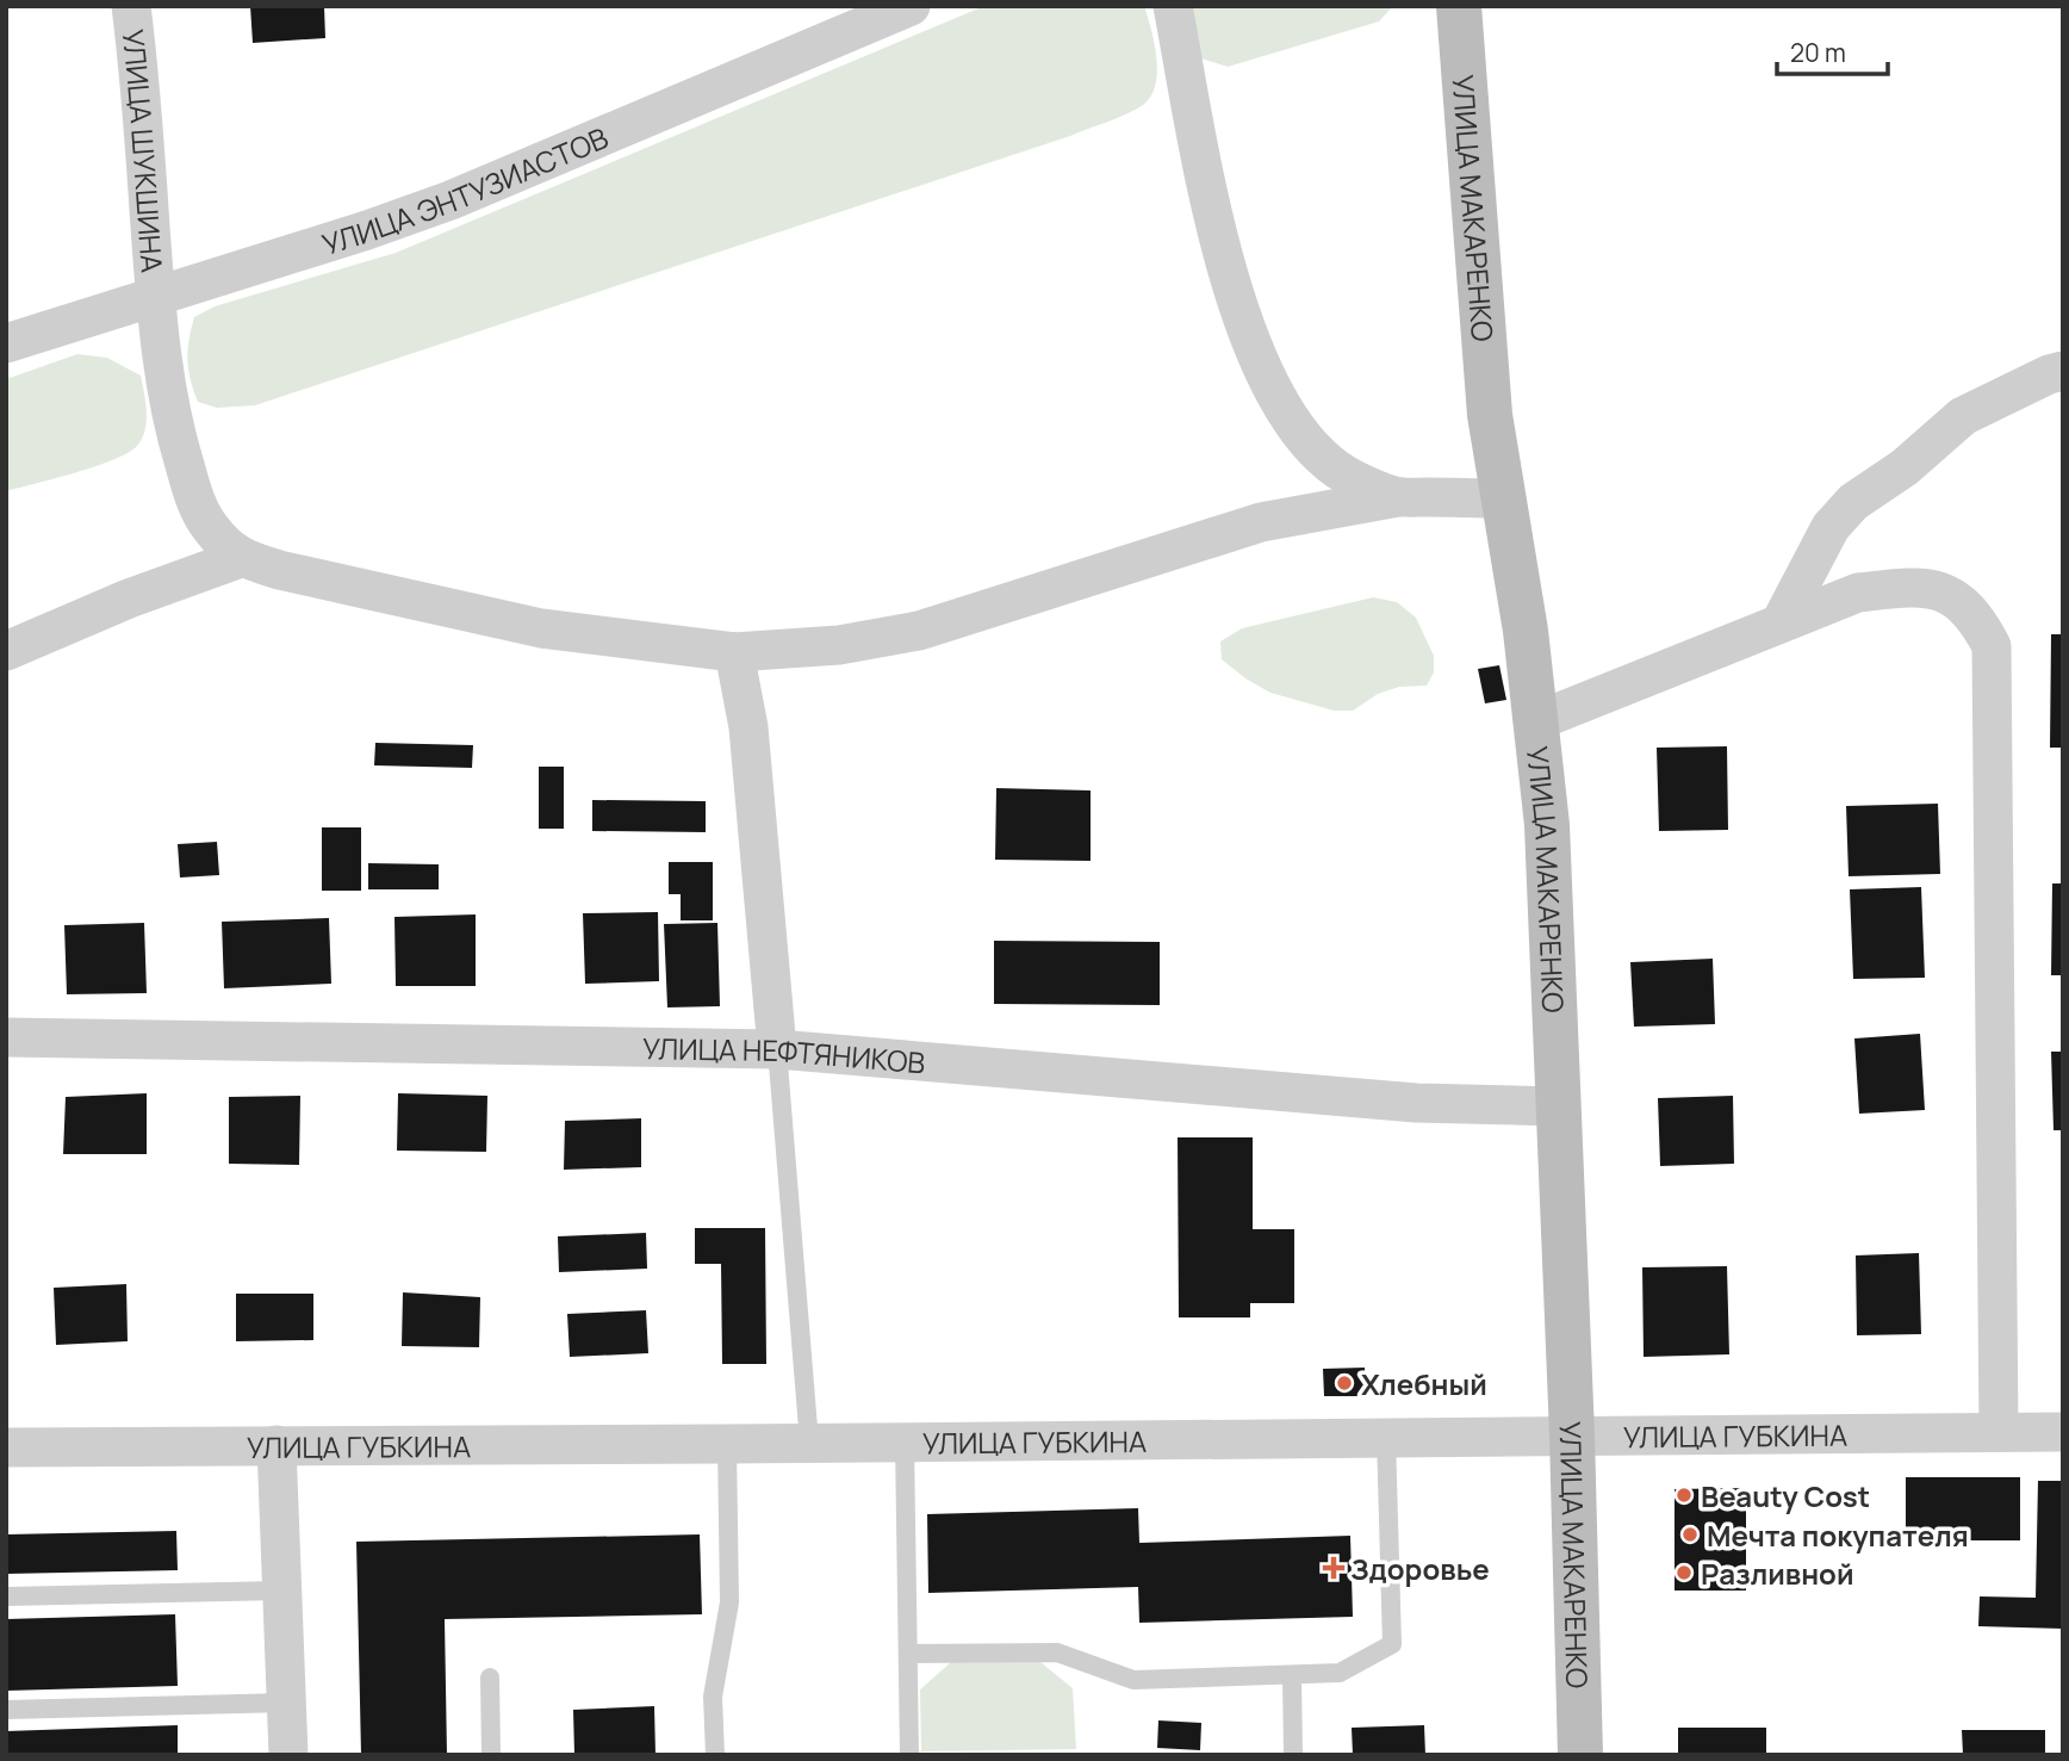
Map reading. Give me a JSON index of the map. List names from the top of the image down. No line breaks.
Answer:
{"streets":{"street":["УЛИЦА ШУКШИНА","УЛИЦА ЭНТУЗИАСТОВ","УЛИЦА МАКАРЕНКО","УЛИЦА НЕФТЯНИКОВ","УЛИЦА ГУБКИНА"]},"crossings":[["УЛИЦА ШУКШИНА","УЛИЦА ЭНТУЗИАСТОВ"],["УЛИЦА МАКАРЕНКО","УЛИЦА НЕФТЯНИКОВ"],["УЛИЦА МАКАРЕНКО","УЛИЦА ГУБКИНА"]],"places":{"other":["Хлебный","Beauty Cost","Мечта покупателя","Разливной"],"health":["Здоровье"]},"scale_bar":"20 m"}
